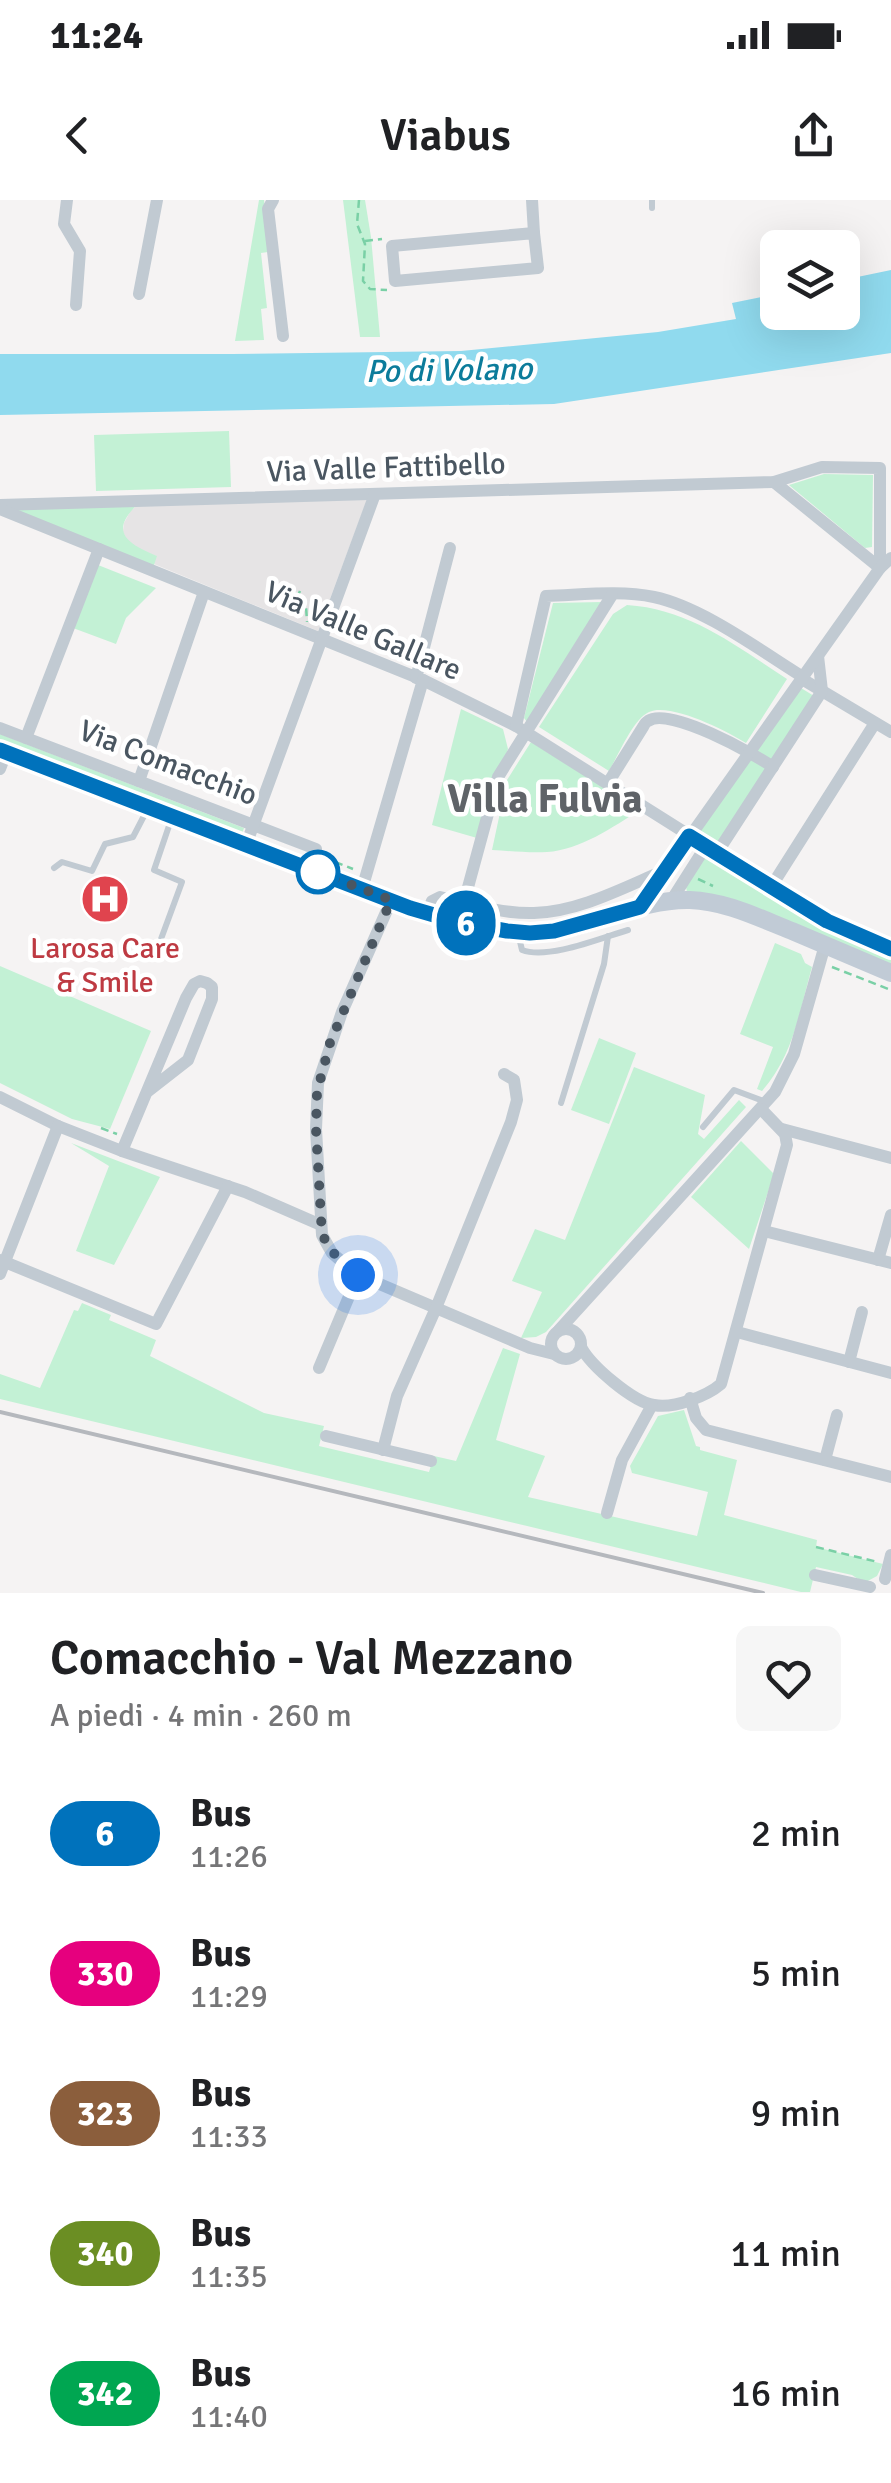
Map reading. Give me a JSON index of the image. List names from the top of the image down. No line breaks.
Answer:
{"streets":{"main road":["Via Comacchio"],"street":["Via Valle Fattibello","Via Valle Gallare"]},"crossings":[["Via Valle Fattibello","Via Valle Gallare"]],"districts":["Villa Fulvia"],"water":["Po di Volano"],"places":{"hospital":["Larosa Care & Smile"]},"lines":["bus line 6"],"page":{"status":"11:24","header":"Viabus","on_map":"6","heading":["Comacchio - Val Mezzano","A piedi · 4 min · 260 m"],"list":[{"mark":"6","name":"Bus","note":"11:26","value":"2 min"},{"mark":"330","name":"Bus","note":"11:29","value":"5 min"},{"mark":"323","name":"Bus","note":"11:33","value":"9 min"},{"mark":"340","name":"Bus","note":"11:35","value":"11 min"},{"mark":"342","name":"Bus","note":"11:40","value":"16 min"}]}}
